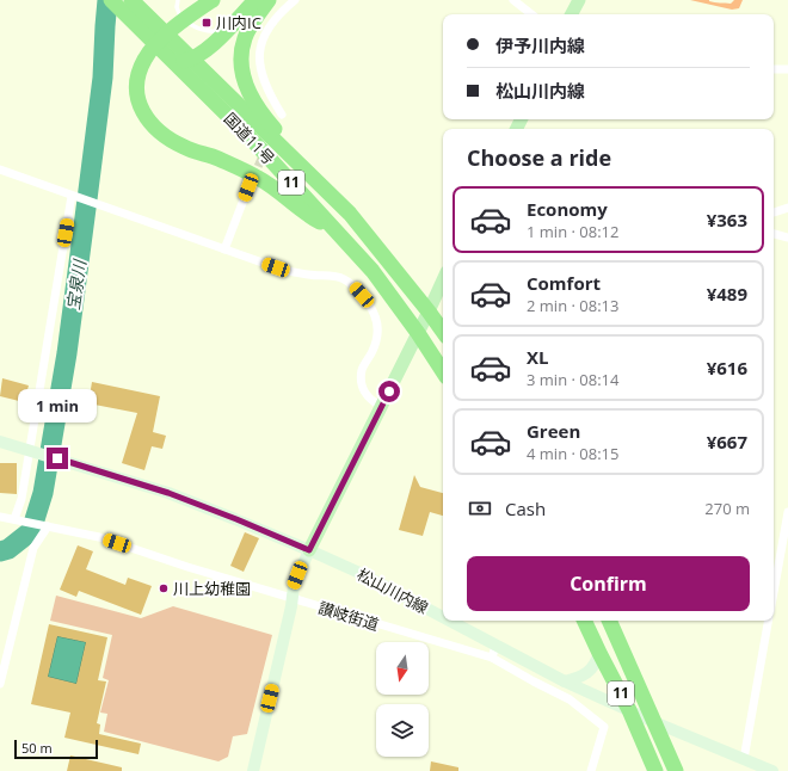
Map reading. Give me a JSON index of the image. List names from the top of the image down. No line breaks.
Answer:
{"streets":{"highway":["国道11号","11"],"main road":["松山川内線"],"street":["讃岐街道"]},"crossings":[["11","松山川内線"]],"water":["宝泉川"],"places":{"transit":["川内IC"],"other":["川上幼稚園"]},"scale_bar":"50 m","north":"bottom","page":{"banner":["伊予川内線","松山川内線"],"heading":"Choose a ride","list":[{"name":"Economy","note":"1 min · 08:12","value":"¥363"},{"name":"Comfort","note":"2 min · 08:13","value":"¥489"},{"name":"XL","note":"3 min · 08:14","value":"¥616"},{"name":"Green","note":"4 min · 08:15","value":"¥667"}],"bubble":"1 min","pay":["Cash","270 m"],"buttons":"Confirm","scale":"50 m"}}
